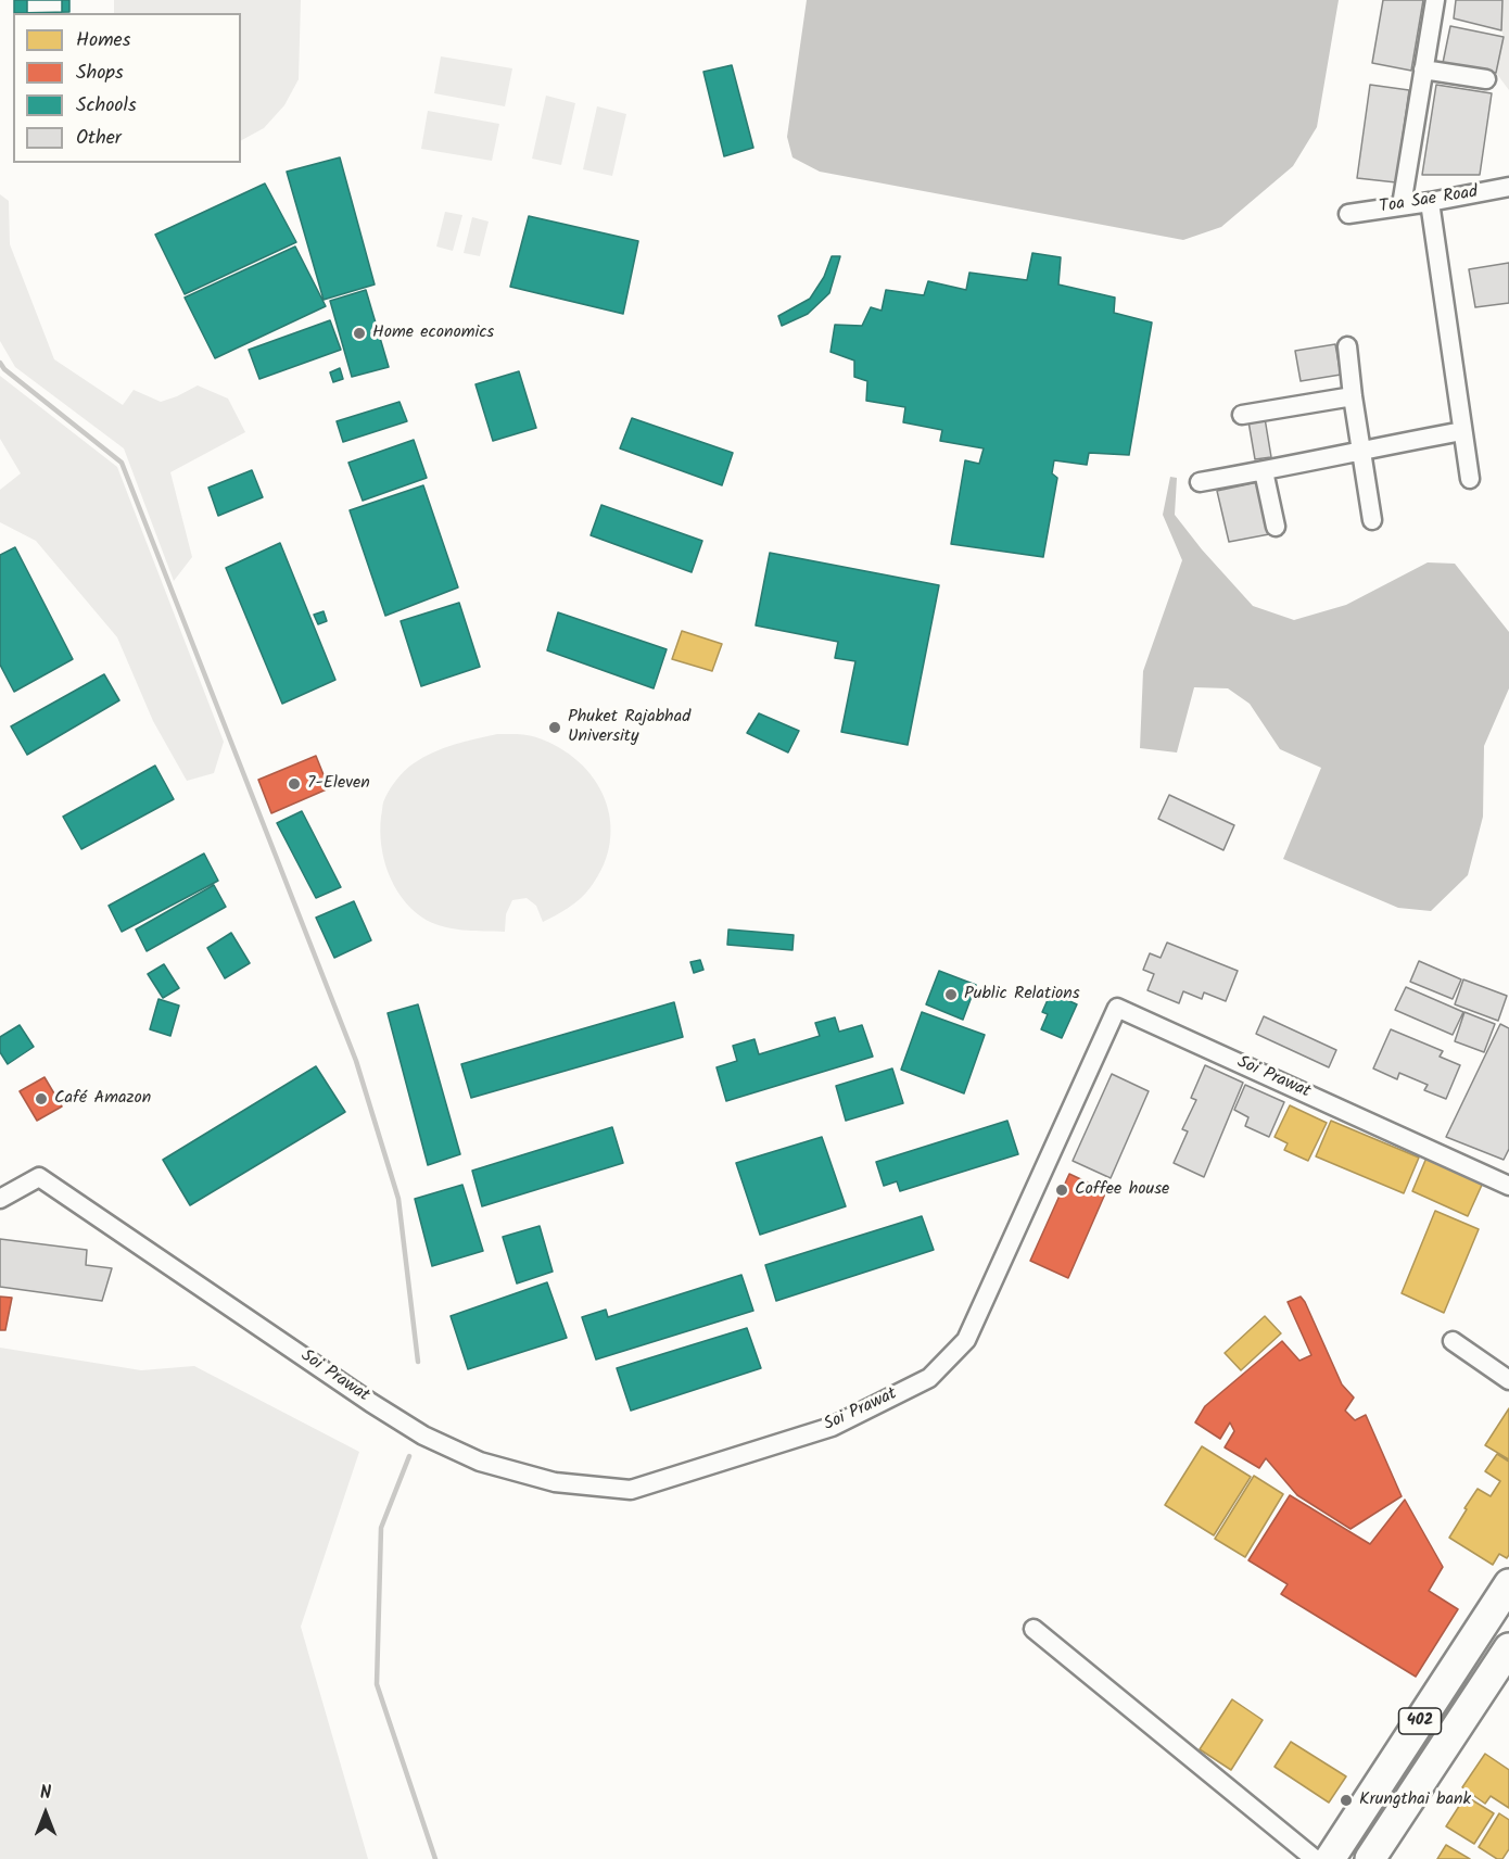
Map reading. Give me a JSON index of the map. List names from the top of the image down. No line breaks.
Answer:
{"streets":{"main road":["402"],"street":["Toa Sae Road","Soi Prawat"]},"places":["Home economics","Phuket Rajabhad University","7-Eleven","Public Relations","Café Amazon","Coffee house","Krungthai bank"],"legend":["Homes","Shops","Schools","Other"],"north":"top"}
